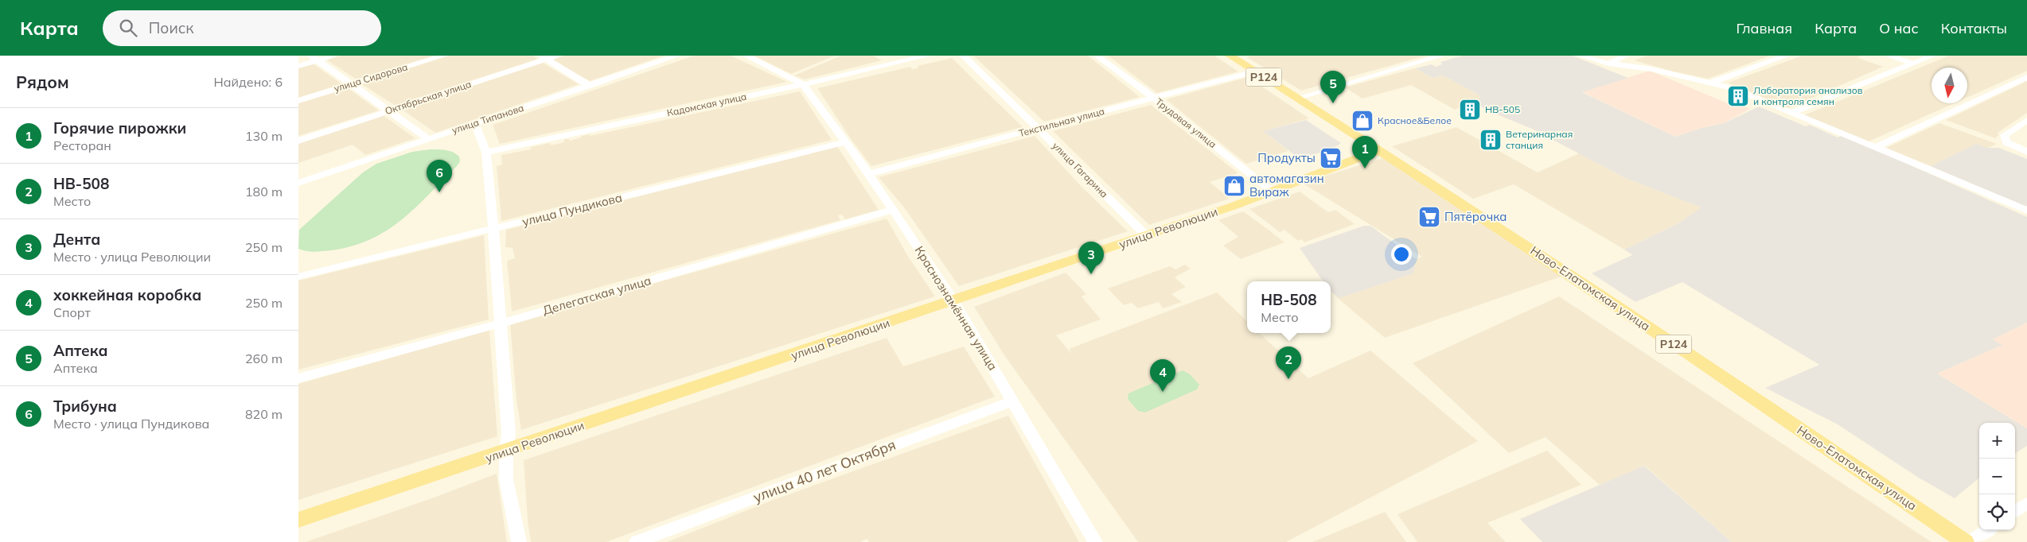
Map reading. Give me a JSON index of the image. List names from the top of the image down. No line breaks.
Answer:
{"streets":{"main road":["Р124","улица Революции","Ново-Елатомская улица"],"street":["улица Сидорова","Октябрьская улица","Кадомская улица","улица Типанова","Текстильная улица","Трудовая улица","улица Гагарина","улица Пундикова","Делегатская улица","Краснознамённая улица","улица 40 лет Октября"]},"crossings":[["Кадомская улица","Краснознамённая улица"],["Текстильная улица","Трудовая улица"],["Текстильная улица","улица Гагарина"],["Текстильная улица","Ново-Елатомская улица"],["Текстильная улица","Краснознамённая улица"],["Трудовая улица","улица Революции"],["улица Гагарина","улица Революции"],["улица Пундикова","Краснознамённая улица"],["улица Революции","Ново-Елатомская улица"],["улица Революции","Краснознамённая улица"],["Делегатская улица","Краснознамённая улица"],["Краснознамённая улица","улица 40 лет Октября"]],"places":{"building":["Лаборатория анализов и контроля семян","НВ-505","Ветеринарная станция"],"shop":["Красное&Белое","автомагазин Вираж"],"supermarket":["Продукты","Пятёрочка"]},"north":"bottom","page":{"header":"Карта","search":"Поиск","nav":["Главная","Карта","О нас","Контакты"],"heading":["Рядом","Найдено: 6"],"pins":["5","1","6","3","2","4"],"list":[{"mark":"1","name":"Горячие пирожки","note":"Ресторан","value":"130 m"},{"mark":"2","name":"НВ-508","note":"Место","value":"180 m"},{"mark":"3","name":"Дента","note":"Место · улица Революции","value":"250 m"},{"mark":"4","name":"хоккейная коробка","note":"Спорт","value":"250 m"},{"mark":"5","name":"Аптека","note":"Аптека","value":"260 m"},{"mark":"6","name":"Трибуна","note":"Место · улица Пундикова","value":"820 m"}],"popup":["НВ-508","Место"],"map_buttons":["+","−"]}}
